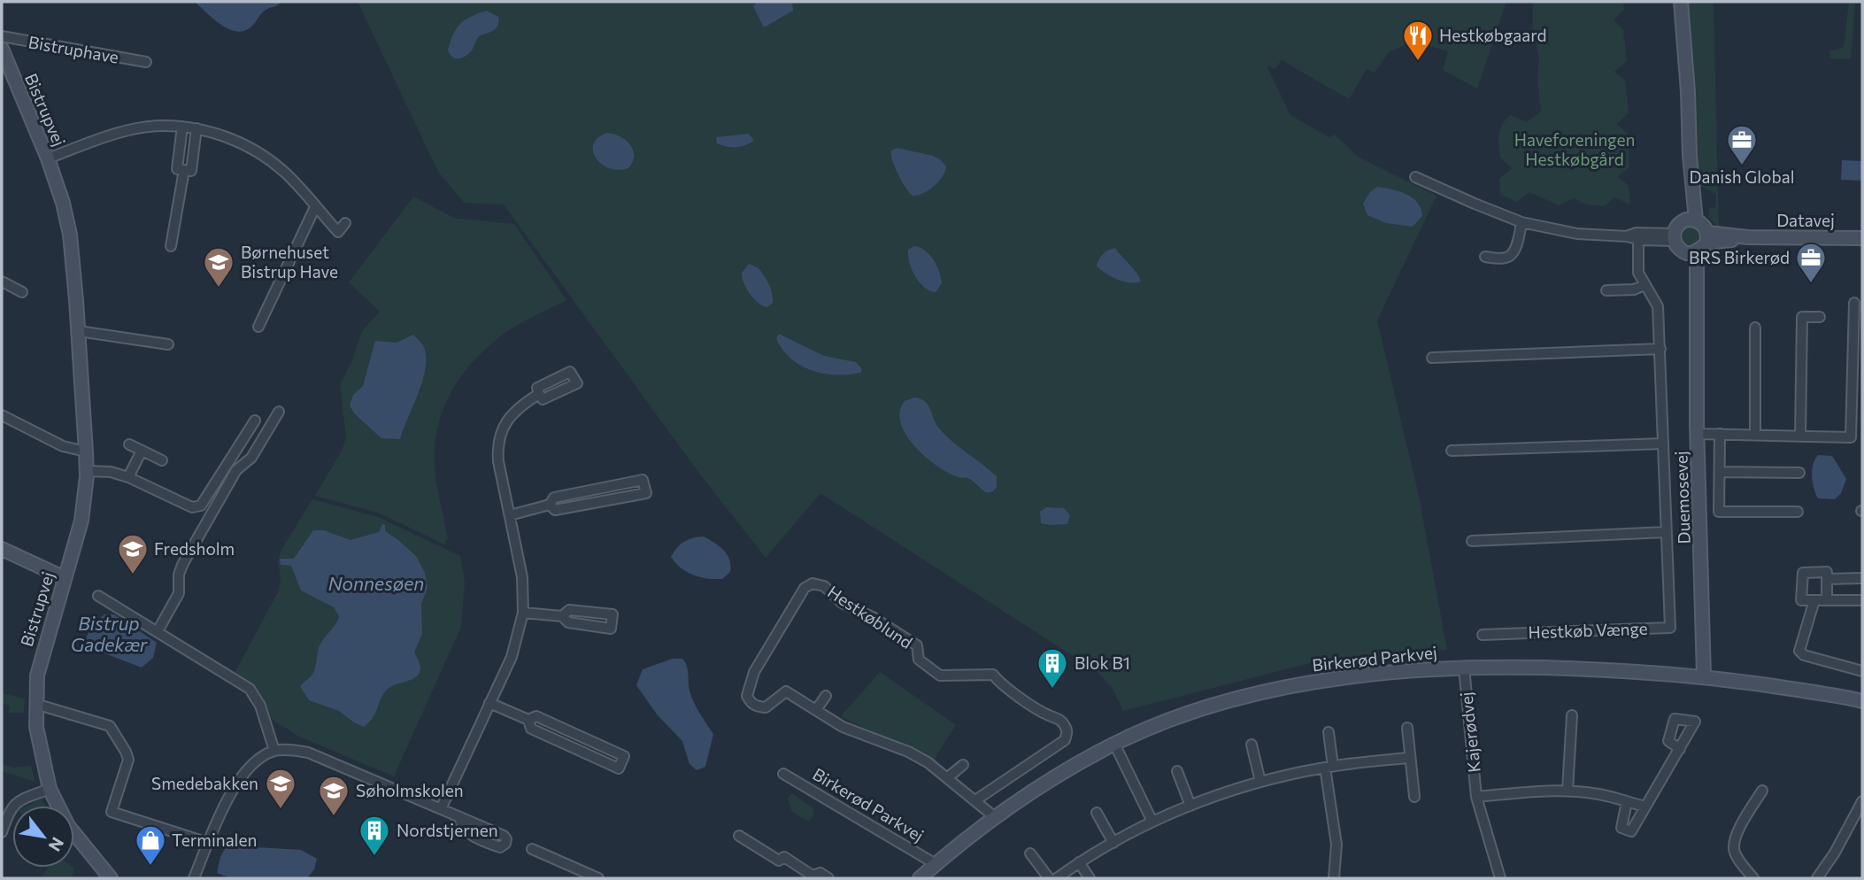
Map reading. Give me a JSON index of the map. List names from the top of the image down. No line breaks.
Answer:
{"streets":{"street":["Bistruphave","Bistrupvej","Datavej","Duemosevej","Hestkøblund","Hestkøb Vænge","Birkerød Parkvej","Kajerødvej"]},"crossings":[["Datavej","Duemosevej"],["Duemosevej","Birkerød Parkvej"],["Hestkøblund","Birkerød Parkvej"],["Birkerød Parkvej","Kajerødvej"]],"water":["Nonnesøen","Bistrup Gadekær"],"parks":["Haveforeningen Hestkøbgård"],"places":{"restaurant":["Hestkøbgaard"],"office":["Danish Global","BRS Birkerød"],"school or university":["Børnehuset Bistrup Have","Fredsholm","Smedebakken","Søholmskolen"],"building":["Blok B1","Nordstjernen"],"shop":["Terminalen"]},"north":"bottom right"}
